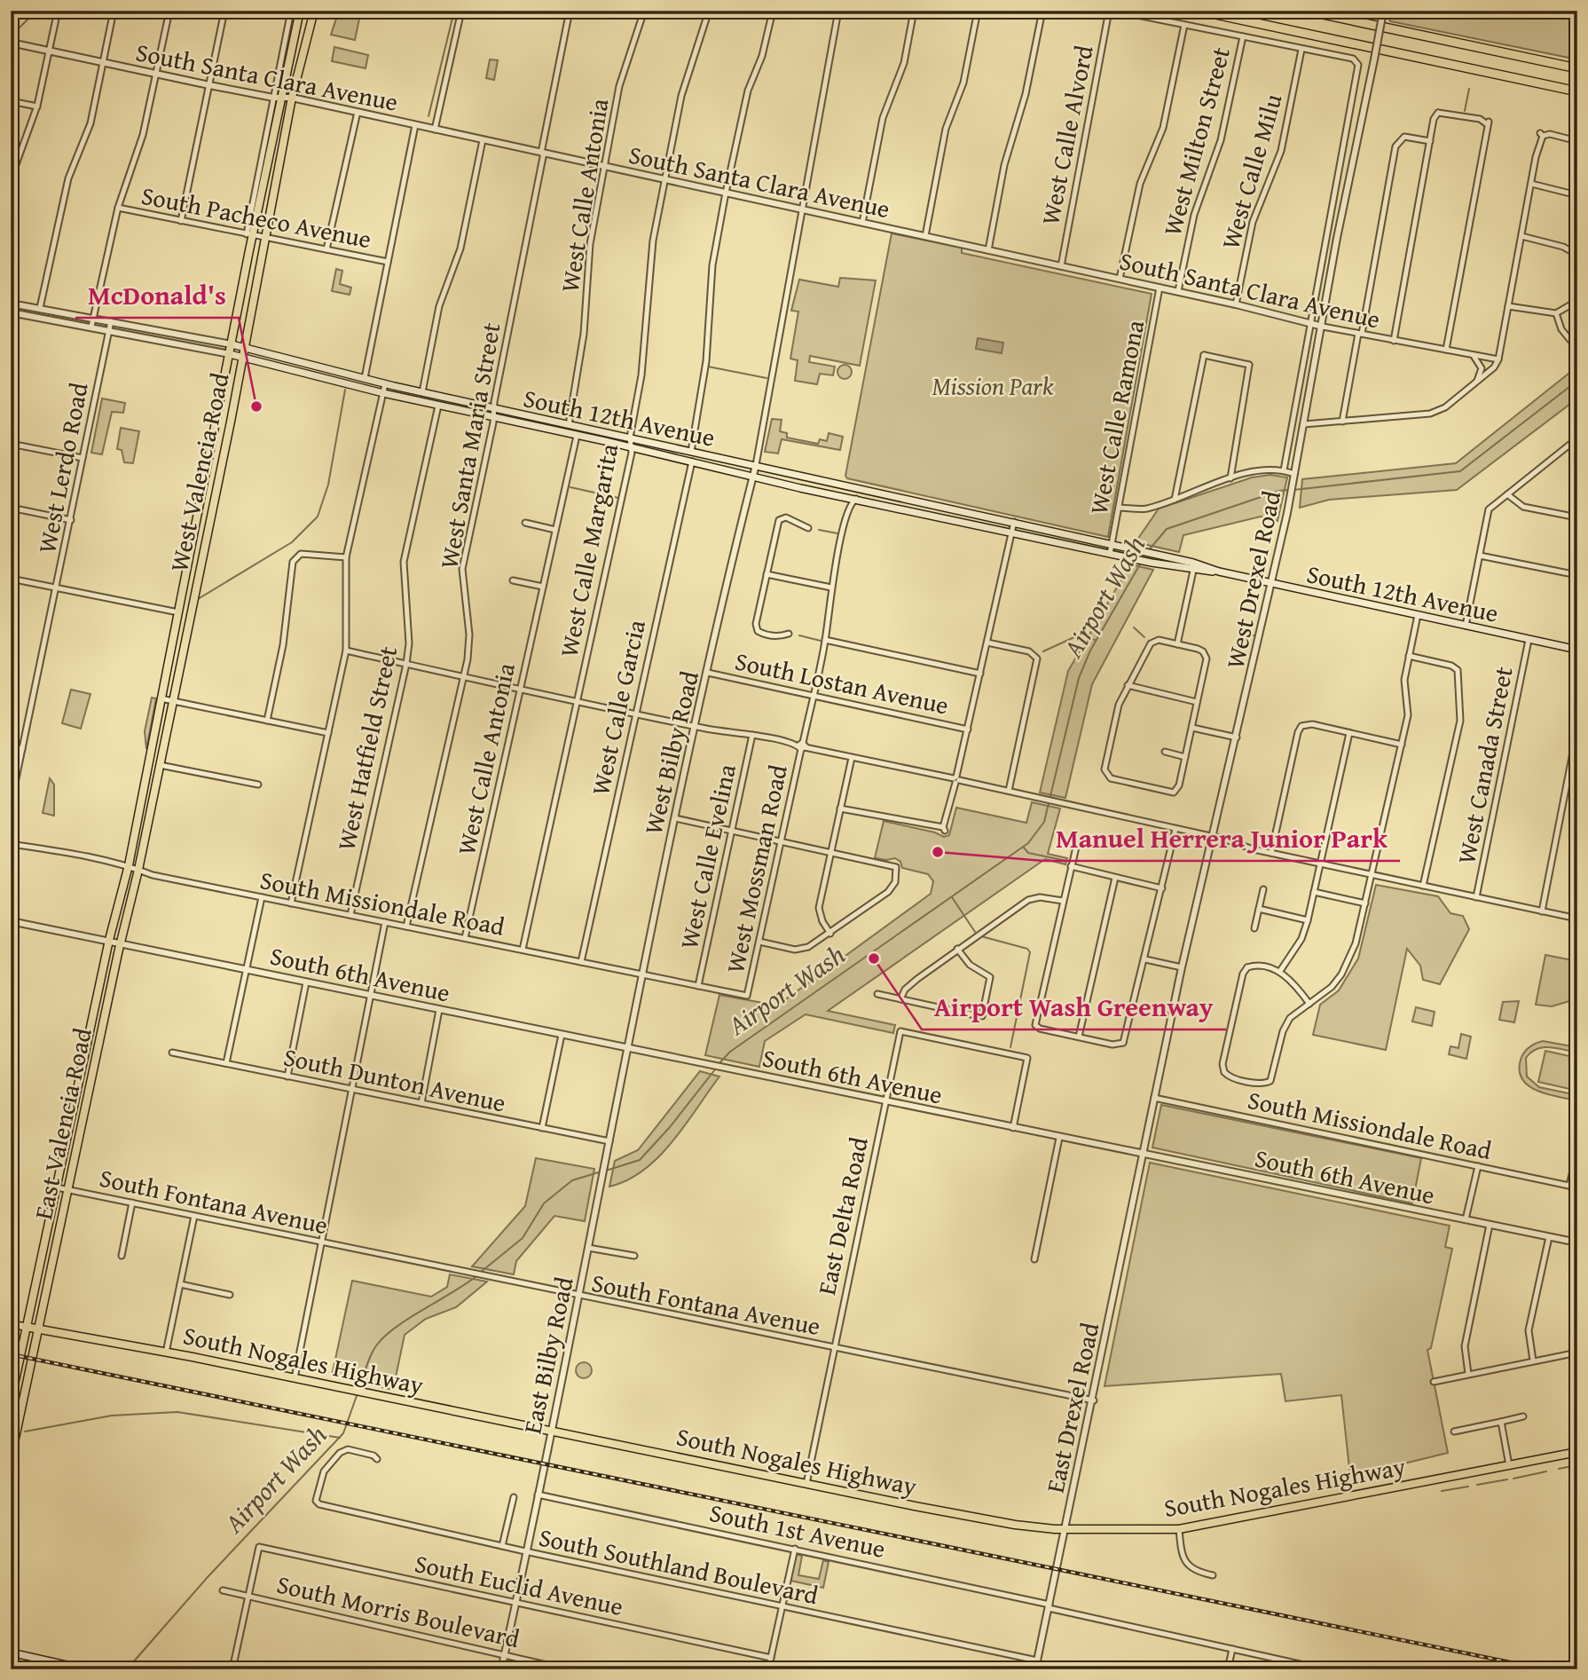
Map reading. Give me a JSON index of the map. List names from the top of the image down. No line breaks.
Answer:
{"streets":{"main road":["South 12th Avenue","West Valencia Road","East Valencia Road","South Nogales Highway"],"street":["South Santa Clara Avenue","West Calle Alvord","West Milton Street","West Calle Milu","West Calle Antonia","South Pacheco Avenue","West Calle Ramona","West Santa Maria Street","West Lerdo Road","West Calle Margarita","West Drexel Road","South Lostan Avenue","West Calle Garcia","West Hatfield Street","West Bilby Road","West Canada Street","West Calle Evelina","West Mossman Road","South Missiondale Road","South 6th Avenue","South Dunton Avenue","South Fontana Avenue","East Delta Road","East Bilby Road","East Drexel Road","South 1st Avenue","South Southland Boulevard","South Euclid Avenue","South Morris Boulevard"]},"crossings":[["South Santa Clara Avenue","West Calle Alvord"],["South Santa Clara Avenue","West Milton Street"],["South Santa Clara Avenue","West Calle Milu"],["South Santa Clara Avenue","West Calle Antonia"],["South Santa Clara Avenue","West Calle Ramona"],["South Santa Clara Avenue","West Santa Maria Street"],["South Santa Clara Avenue","West Valencia Road"],["South Santa Clara Avenue","West Calle Margarita"],["South Santa Clara Avenue","West Drexel Road"],["West Calle Milu","West Drexel Road"],["West Calle Antonia","South 12th Avenue"],["West Calle Antonia","South Missiondale Road"],["South Pacheco Avenue","West Valencia Road"],["South 12th Avenue","West Calle Ramona"],["South 12th Avenue","West Santa Maria Street"],["South 12th Avenue","West Lerdo Road"],["South 12th Avenue","West Valencia Road"],["South 12th Avenue","West Calle Margarita"],["South 12th Avenue","West Drexel Road"],["South 12th Avenue","West Calle Garcia"],["South 12th Avenue","West Hatfield Street"],["South 12th Avenue","West Bilby Road"],["South 12th Avenue","West Canada Street"],["West Santa Maria Street","South Missiondale Road"],["West Valencia Road","South Missiondale Road"],["West Valencia Road","South 6th Avenue"],["West Valencia Road","East Valencia Road"],["West Calle Margarita","South Missiondale Road"],["West Drexel Road","South Missiondale Road"],["West Drexel Road","South 6th Avenue"],["West Drexel Road","East Drexel Road"],["South Lostan Avenue","West Bilby Road"],["South Lostan Avenue","West Mossman Road"],["West Calle Garcia","South Missiondale Road"],["West Hatfield Street","South Missiondale Road"],["West Bilby Road","South Missiondale Road"],["West Bilby Road","South 6th Avenue"],["West Bilby Road","East Bilby Road"],["West Calle Evelina","South Missiondale Road"],["West Mossman Road","South Missiondale Road"],["South 6th Avenue","East Valencia Road"],["South 6th Avenue","East Delta Road"],["South 6th Avenue","East Bilby Road"],["South 6th Avenue","East Drexel Road"],["South Dunton Avenue","East Bilby Road"],["East Valencia Road","South Fontana Avenue"],["East Valencia Road","South Nogales Highway"],["South Fontana Avenue","East Delta Road"],["South Fontana Avenue","East Bilby Road"],["South Fontana Avenue","East Drexel Road"],["East Delta Road","South Nogales Highway"],["East Bilby Road","South Nogales Highway"],["East Bilby Road","South 1st Avenue"],["East Bilby Road","South Southland Boulevard"],["East Bilby Road","South Euclid Avenue"],["East Bilby Road","South Morris Boulevard"],["South Nogales Highway","East Drexel Road"],["East Drexel Road","South 1st Avenue"],["East Drexel Road","South Southland Boulevard"],["South Euclid Avenue","South Morris Boulevard"]],"water":["Airport Wash"],"parks":["Mission Park"],"places":["McDonald's","Manuel Herrera Junior Park","Airport Wash Greenway"]}
